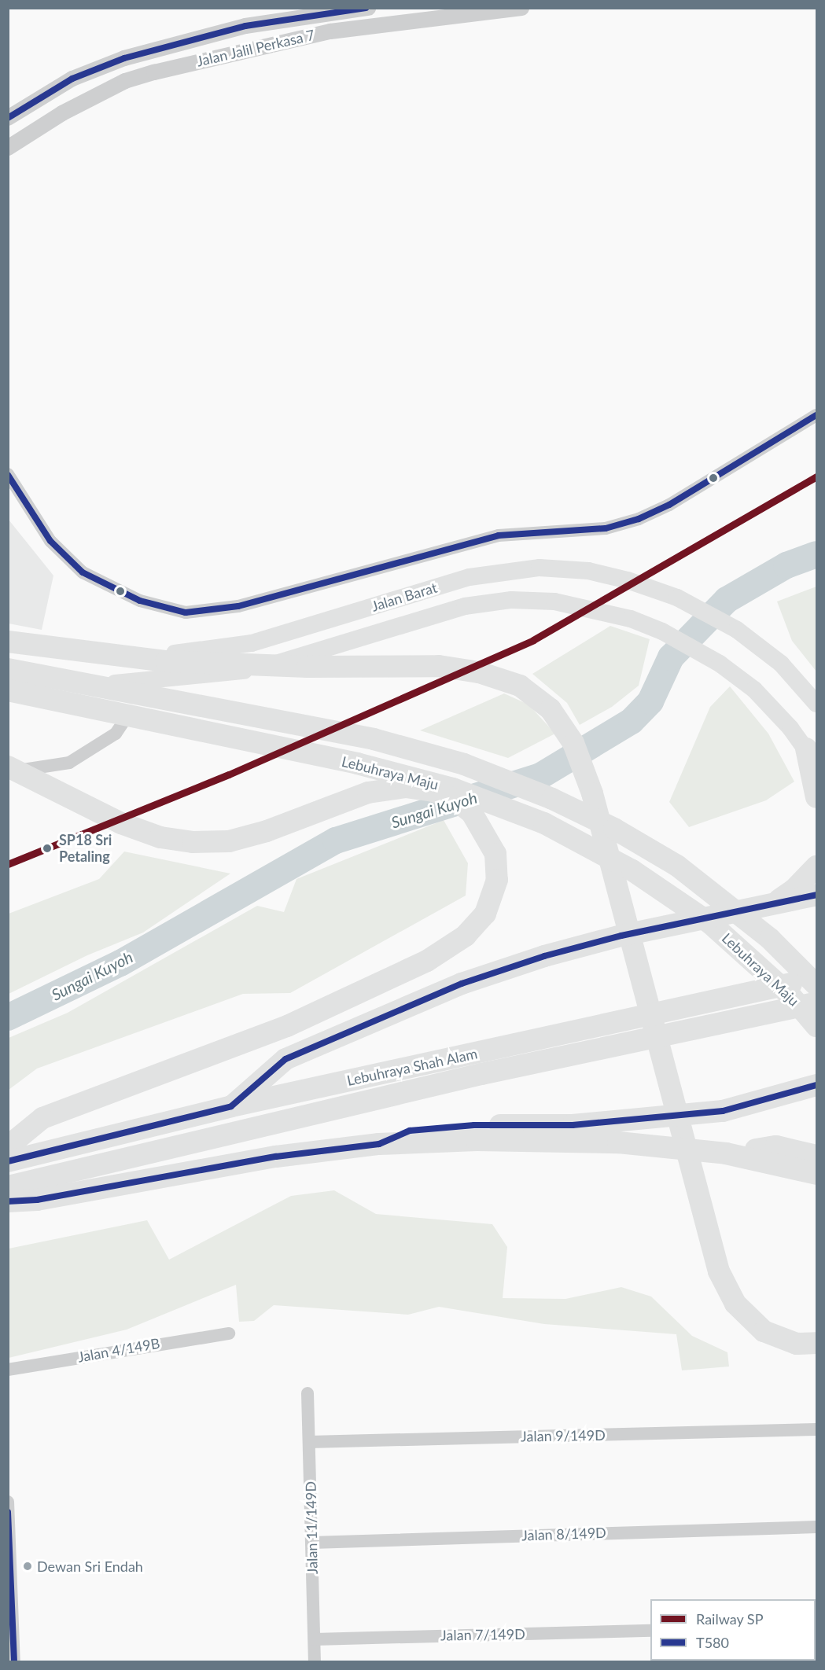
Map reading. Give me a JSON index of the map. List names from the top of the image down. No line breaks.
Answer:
{"streets":{"highway":["Lebuhraya Maju","Lebuhraya Shah Alam"],"main road":["Jalan Barat"],"street":["Jalan Jalil Perkasa 7","Jalan 4/149B","Jalan 9/149D","Jalan 11/149D","Jalan 8/149D","Jalan 7/149D"]},"crossings":[["Jalan Barat","Lebuhraya Maju"],["Jalan 9/149D","Jalan 11/149D"],["Jalan 11/149D","Jalan 8/149D"],["Jalan 11/149D","Jalan 7/149D"]],"water":["Sungai Kuyoh"],"places":["SP18 Sri Petaling","Dewan Sri Endah"],"lines":["transit line T580","rail line SP"],"legend":["Railway SP","T580"]}
